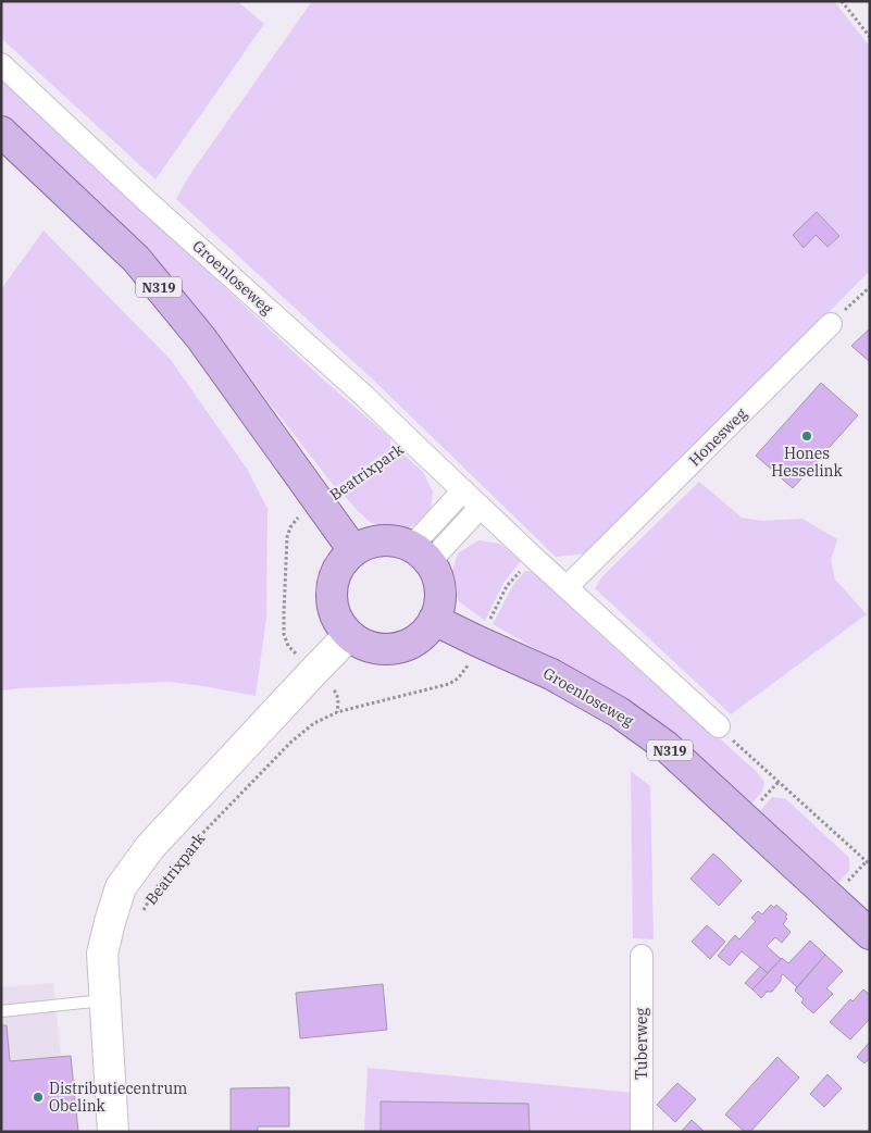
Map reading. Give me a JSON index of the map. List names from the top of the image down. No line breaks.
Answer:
{"streets":{"main road":["Groenloseweg","N319"],"street":["Honesweg","Beatrixpark","Tuberweg"]},"crossings":[["Groenloseweg","N319"],["Groenloseweg","Honesweg"],["Groenloseweg","Beatrixpark"],["N319","Beatrixpark"]],"places":["Hones Hesselink","Distributiecentrum Obelink"]}
